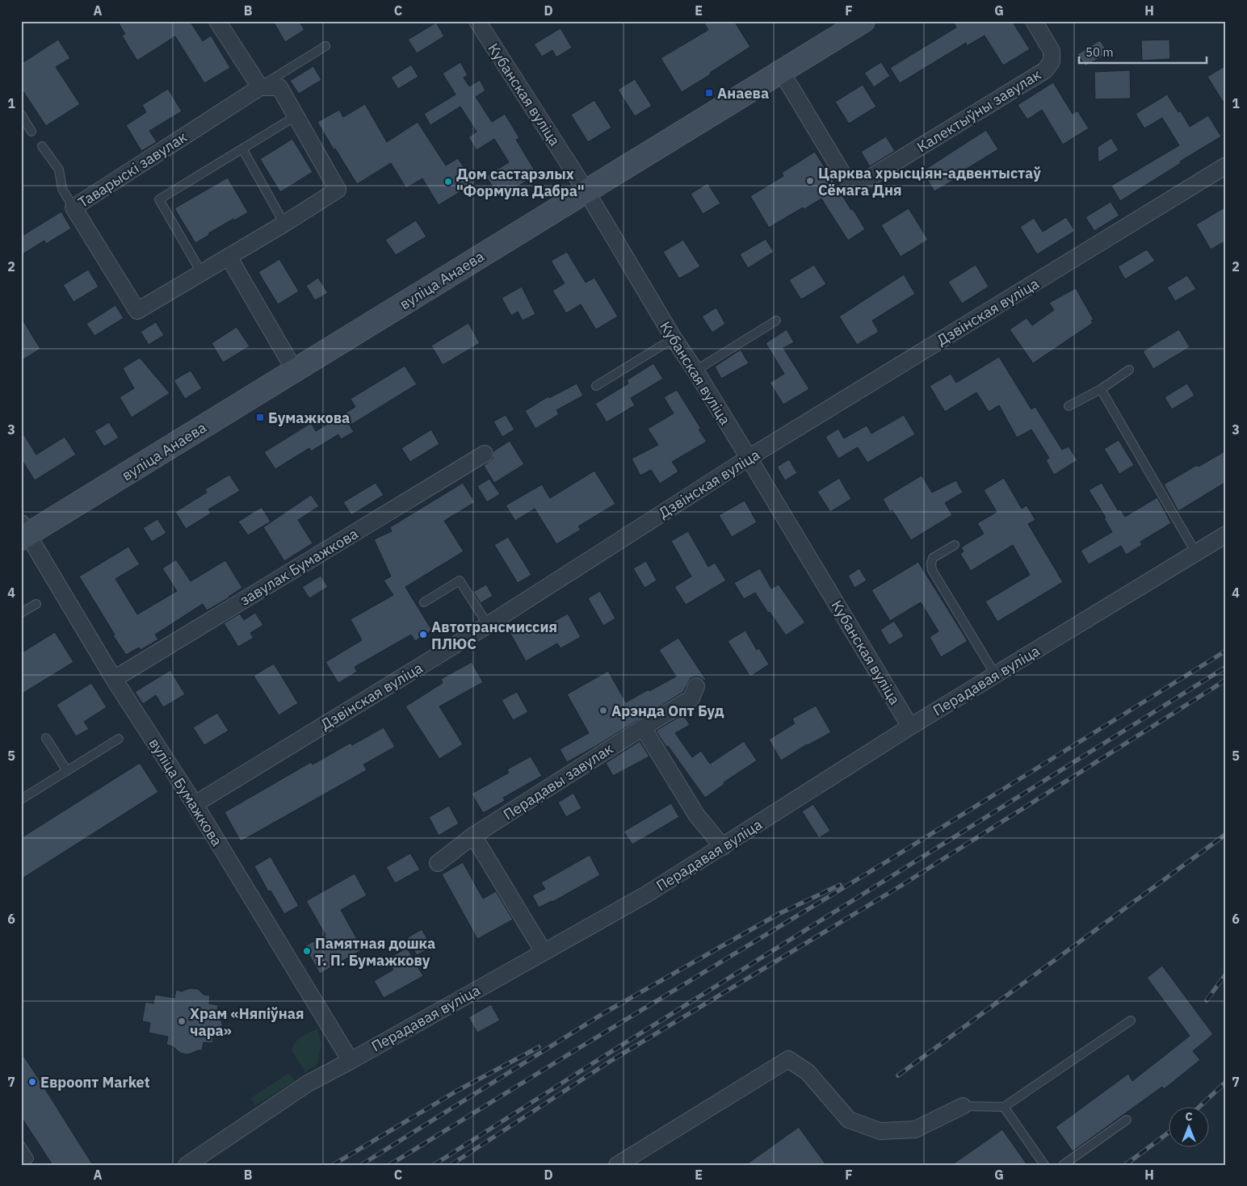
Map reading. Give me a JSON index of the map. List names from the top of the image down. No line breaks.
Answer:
{"streets":{"street":["Кубанская вуліца","Калектыўны завулак","Таварыскі завулак","вуліца Анаева","Дзвінская вуліца","завулак Бумажкова","Перадавая вуліца","Перадавы завулак","вуліца Бумажкова"]},"crossings":[["Кубанская вуліца","вуліца Анаева"],["Кубанская вуліца","Дзвінская вуліца"],["Кубанская вуліца","Перадавая вуліца"],["Калектыўны завулак","вуліца Анаева"],["вуліца Анаева","вуліца Бумажкова"],["Дзвінская вуліца","вуліца Бумажкова"],["завулак Бумажкова","вуліца Бумажкова"],["Перадавая вуліца","вуліца Бумажкова"]],"places":{"transit":["Анаева","Бумажкова"],"other":["Царква хрысціян-адвентыстаў Сёмага Дня","Дом састарэлых \"Формула Дабра\"","Автотрансмиссия ПЛЮС","Арэнда Опт Буд","Памятная дошка Т. П. Бумажкову","Храм «Няпіўная чара»","Евроопт Market"]},"scale_bar":"50 m","north":"top","grid":{"columns":["A","B","C","D","E","F","G","H"],"rows":["1","2","3","4","5","6","7"]}}
